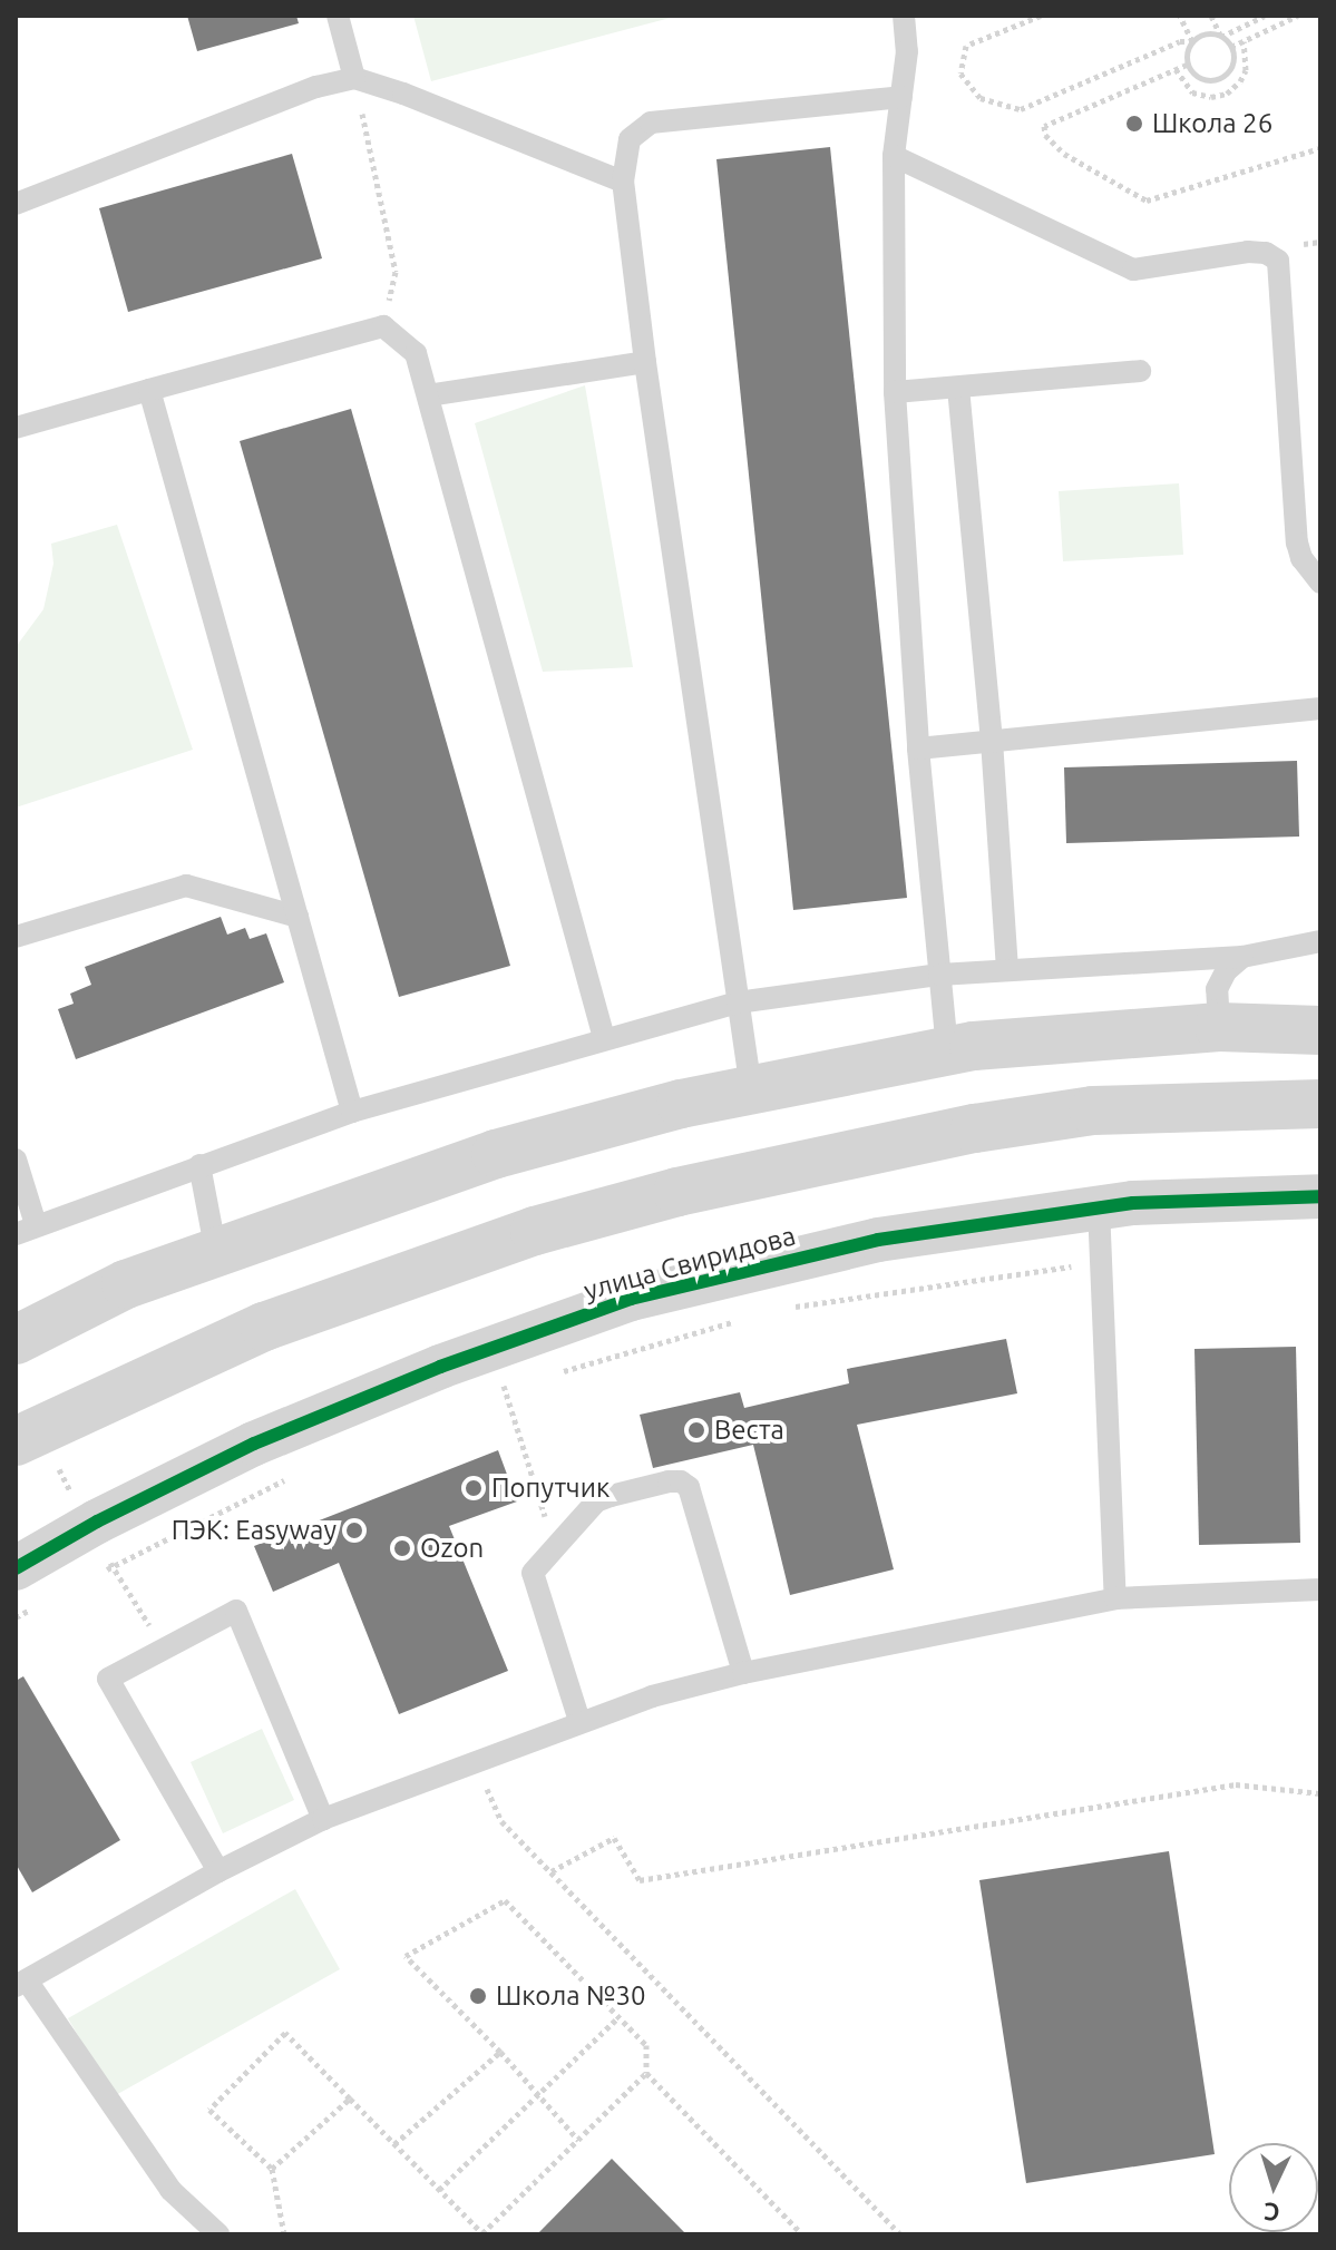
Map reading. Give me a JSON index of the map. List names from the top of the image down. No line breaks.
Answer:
{"streets":{"street":["улица Свиридова"]},"places":["Школа 26","Веста","Попутчик","ПЭК: Easyway","Ozon","Школа №30"],"north":"bottom"}
